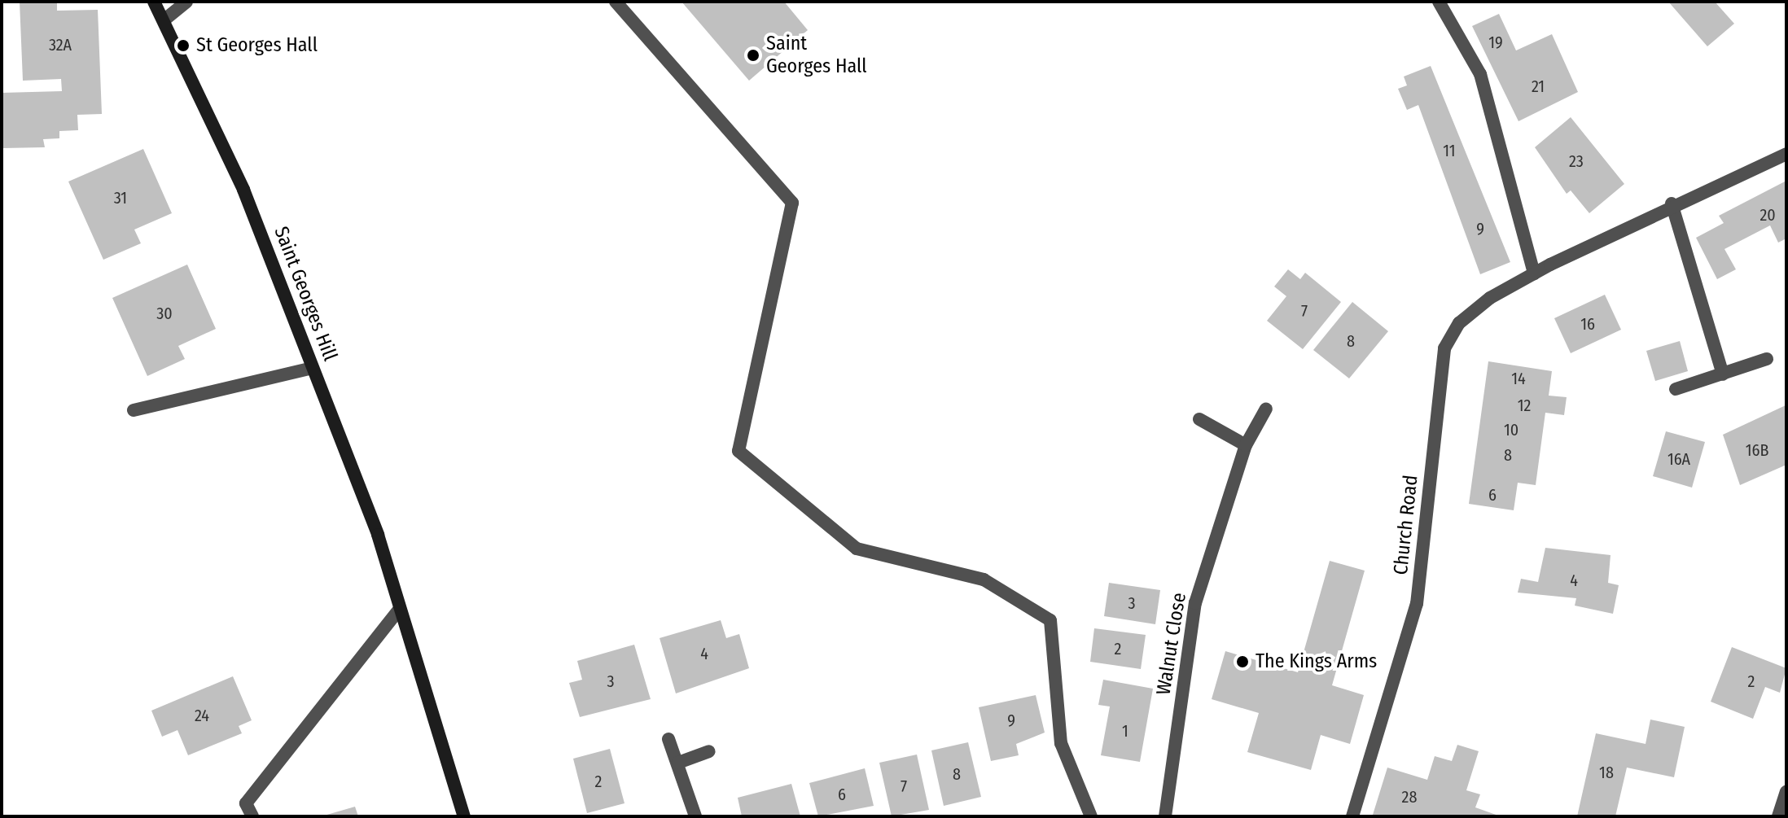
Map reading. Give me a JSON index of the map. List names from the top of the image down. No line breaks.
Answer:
{"streets":{"street":["Saint Georges Hill","Church Road","Walnut Close"]},"places":["St Georges Hall","Saint Georges Hall","The Kings Arms"],"house_numbers":["19","32A","21","11","23","31","20","9","7","30","16","8","14","12","10","16B","8","16A","6","4","3","2","4","3","2","24","9","1","18","8","2","7","6","28"]}
